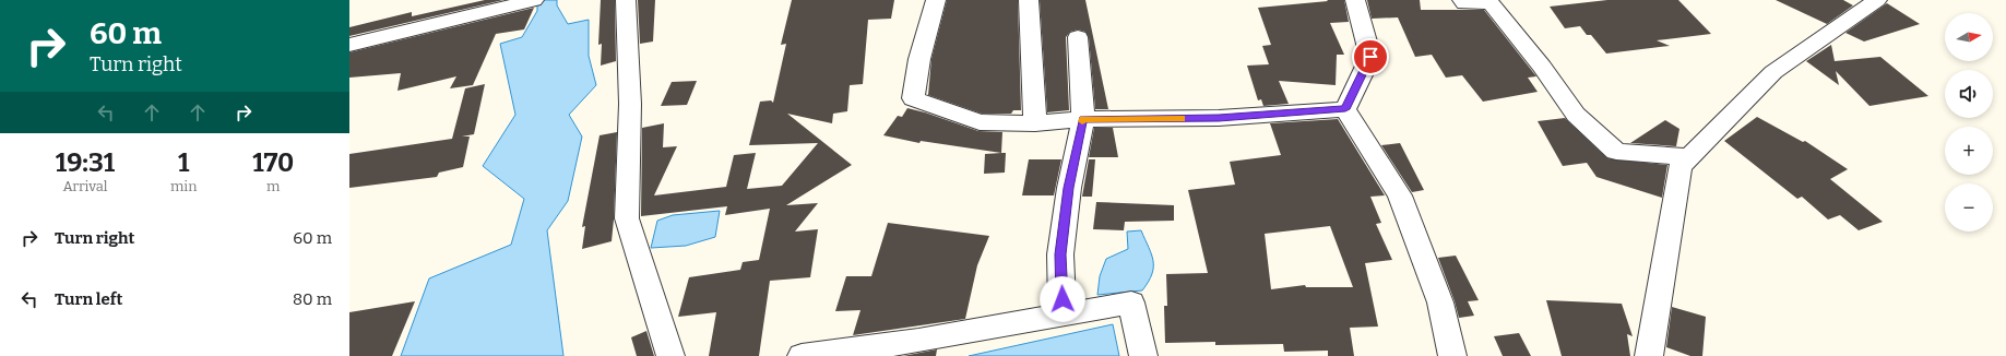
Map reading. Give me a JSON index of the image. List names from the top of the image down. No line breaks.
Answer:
{"north":"right","page":{"turn":["60 m","Turn right"],"map_buttons":["+","−"],"eta":["19:31","Arrival","1","min","170","m"],"list":[{"name":"Turn right","value":"60 m"},{"name":"Turn left","value":"80 m"}]}}
